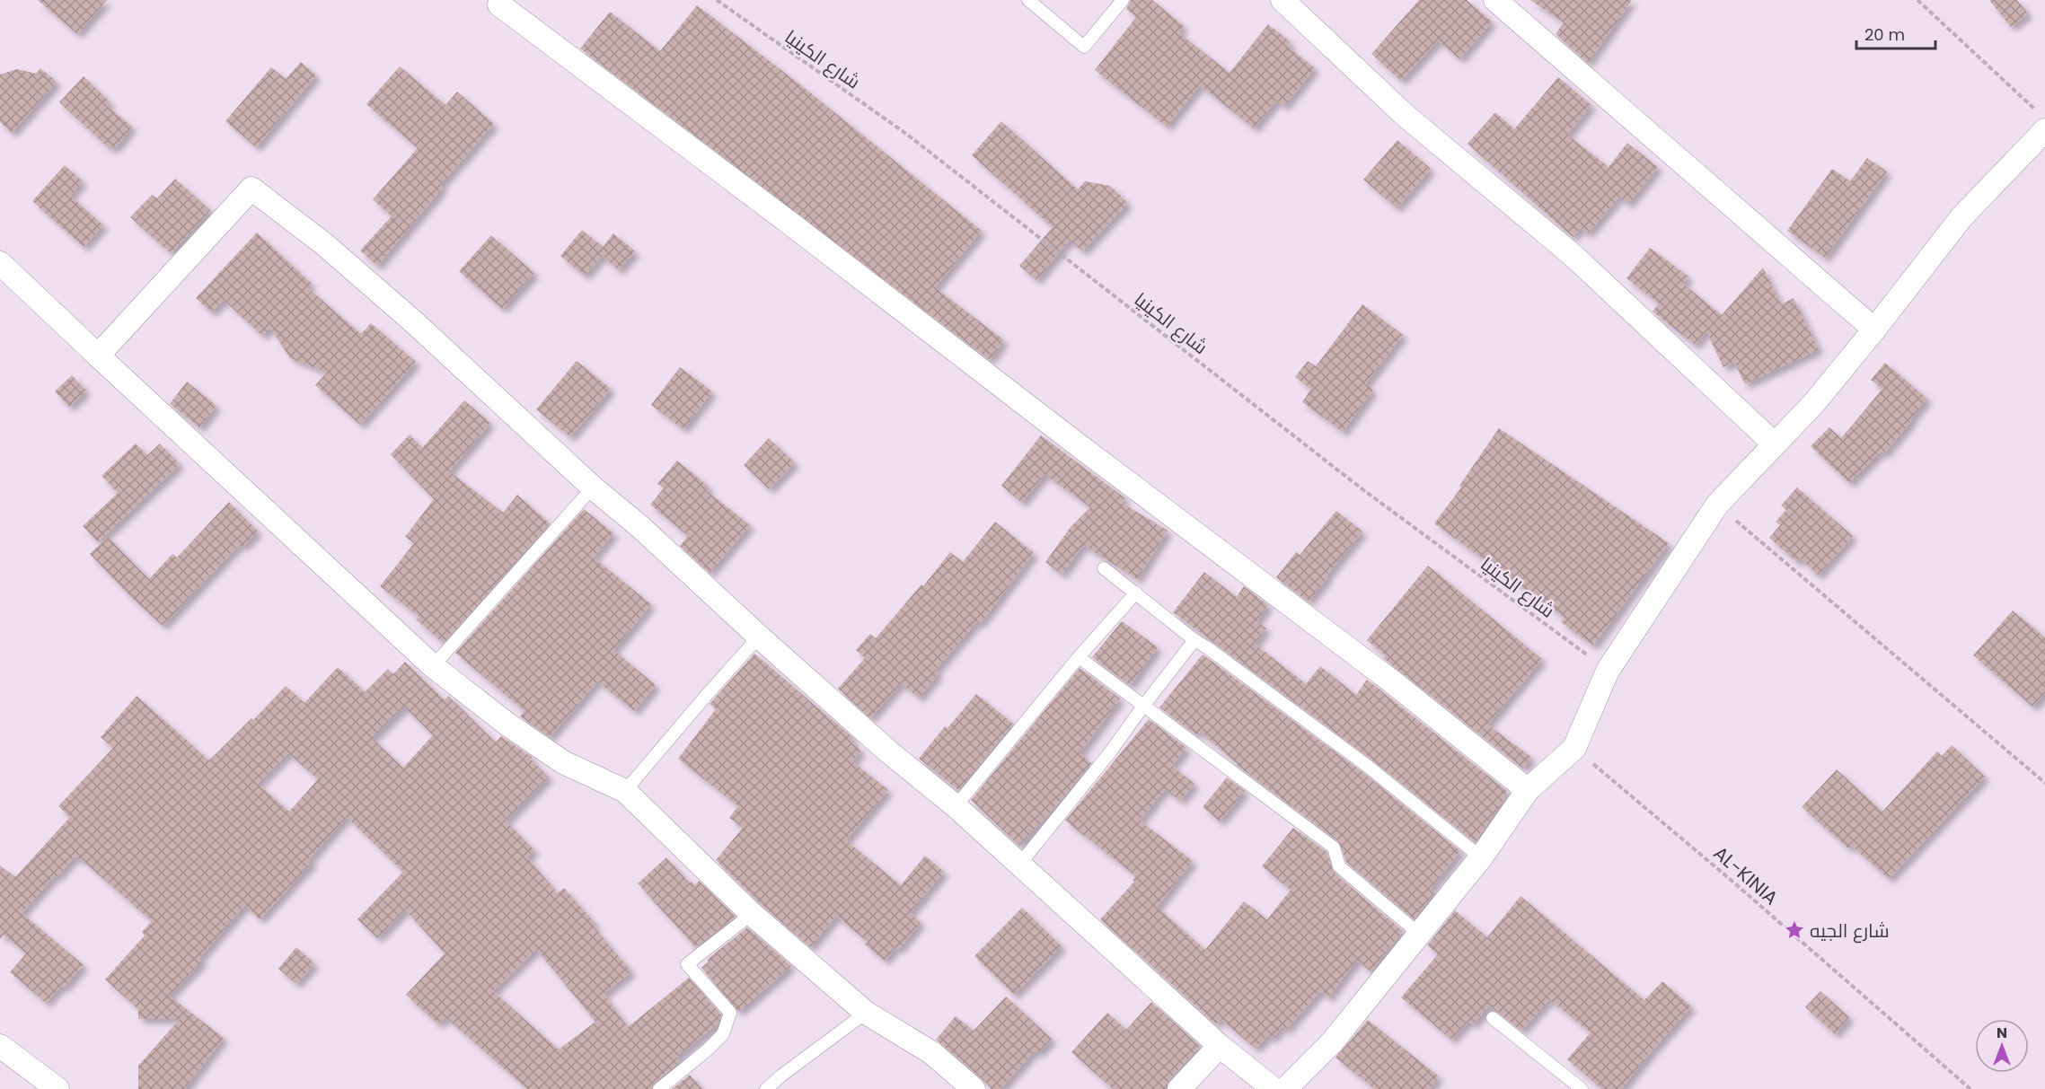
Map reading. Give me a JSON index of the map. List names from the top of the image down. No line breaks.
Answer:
{"streets":{"path":["شارع الكينيا","AL-KINIA"]},"places":{"place":["شارع الجيه"]},"scale_bar":"20 m","north":"top"}
